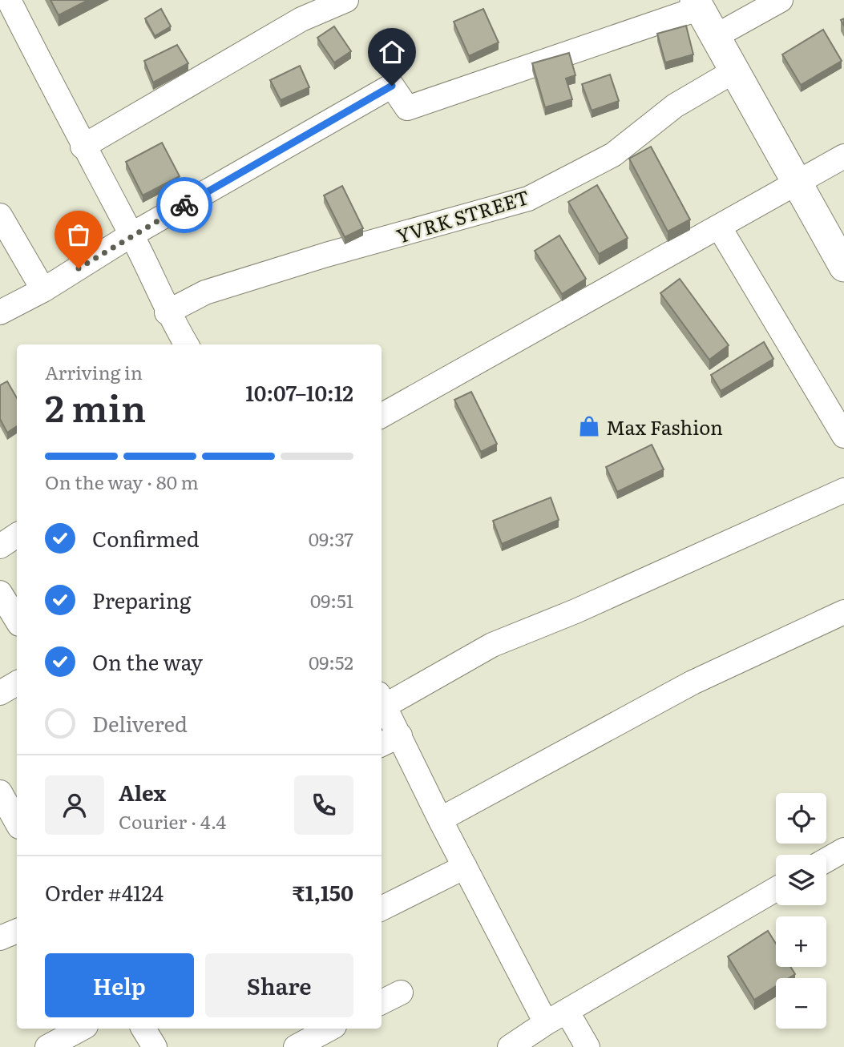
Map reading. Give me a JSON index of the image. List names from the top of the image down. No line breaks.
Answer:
{"streets":{"street":["YVRK STREET"]},"places":{"shop":["Max Fashion"]},"page":{"heading":["2 min","Arriving in","10:07–10:12"],"panel":["Alex","Courier · 4.4","Order #4124","₹1,150"],"bar":"On the way · 80 m","list":[["Confirmed","09:37"],["Preparing","09:51"],["On the way","09:52"],"Delivered"],"map_buttons":["+","−"],"buttons":["Help","Share"]}}
